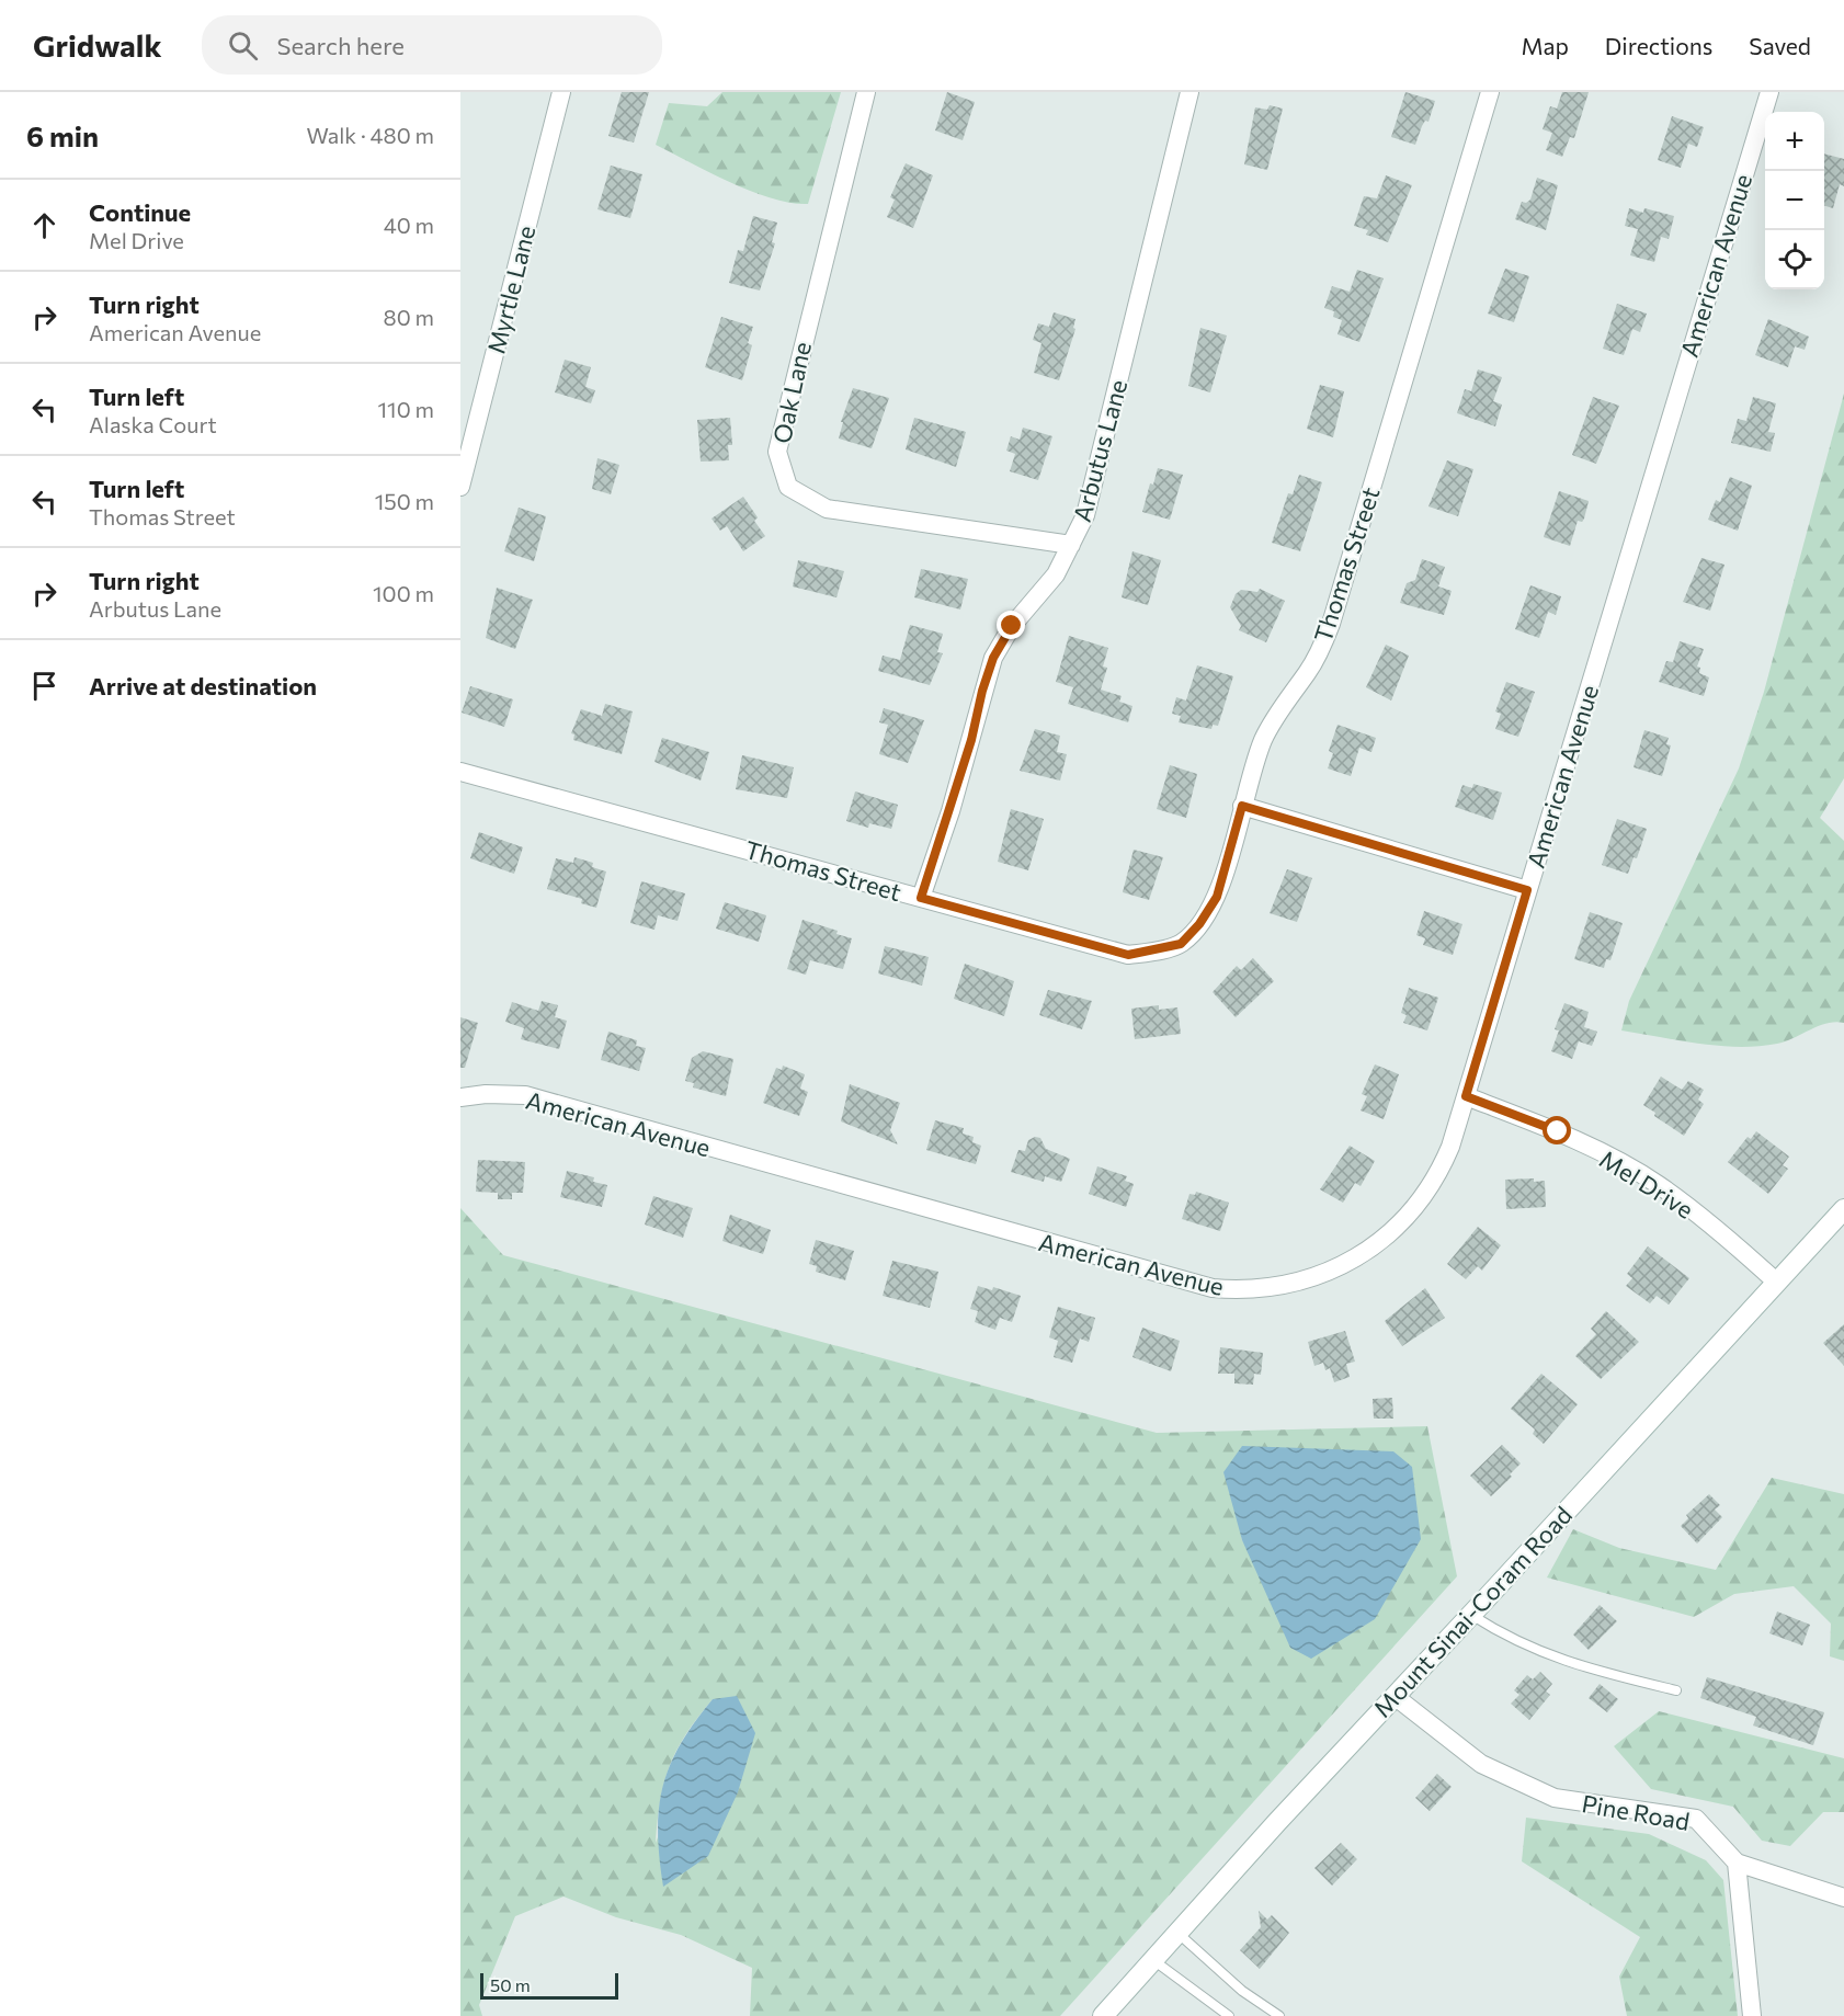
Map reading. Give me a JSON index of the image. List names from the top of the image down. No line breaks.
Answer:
{"streets":{"main road":["Mount Sinai-Coram Road"],"street":["American Avenue","Myrtle Lane","Oak Lane","Arbutus Lane","Thomas Street","Mel Drive","Pine Road"]},"crossings":[["American Avenue","Mel Drive"],["Oak Lane","Arbutus Lane"],["Arbutus Lane","Thomas Street"],["Mel Drive","Mount Sinai-Coram Road"],["Mount Sinai-Coram Road","Pine Road"]],"scale_bar":"50 m","page":{"header":"Gridwalk","search":"Search here","nav":["Map","Directions","Saved"],"heading":["6 min","Walk · 480 m"],"map_buttons":["+","−"],"list":[["Continue","Mel Drive","40 m"],["Turn right","American Avenue","80 m"],["Turn left","Alaska Court","110 m"],["Turn left","Thomas Street","150 m"],["Turn right","Arbutus Lane","100 m"],"Arrive at destination"],"scale":"50 m"}}
